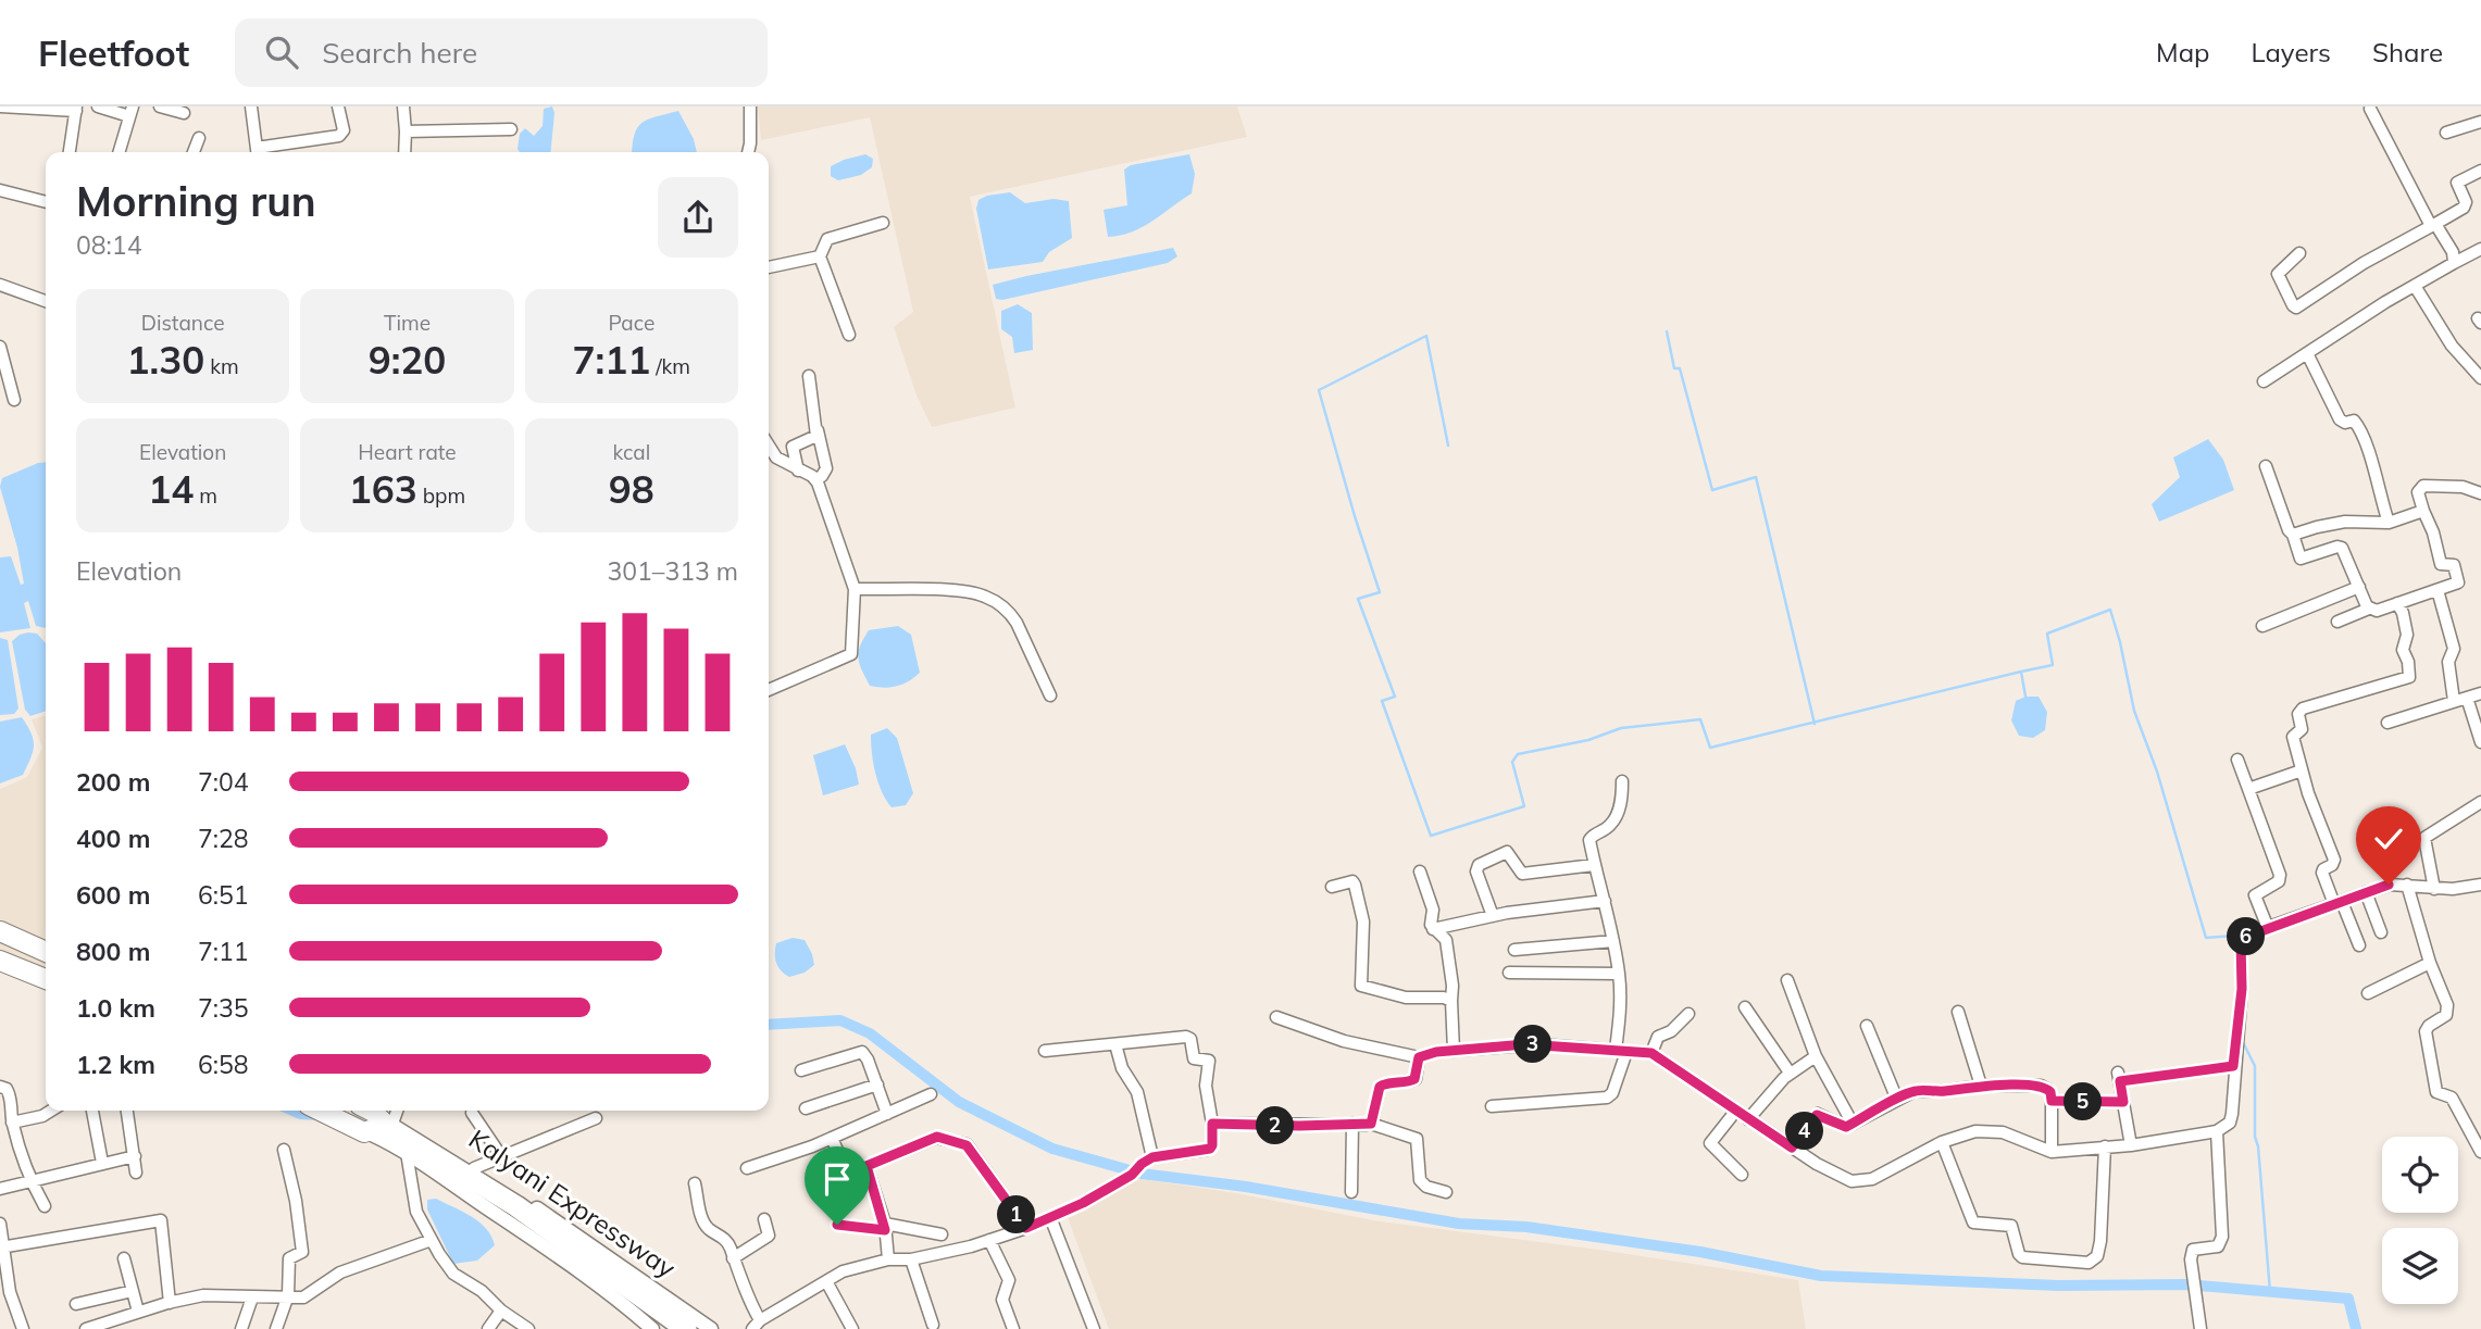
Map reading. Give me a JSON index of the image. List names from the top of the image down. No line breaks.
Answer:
{"streets":{"highway":["Kalyani Expressway"]},"page":{"header":"Fleetfoot","search":"Search here","nav":["Map","Layers","Share"],"heading":["Morning run","08:14"],"stats":[["Distance","1.30 km"],["Time","9:20"],["Pace","7:11 /km"],["Elevation","14 m"],["Heart rate","163 bpm"],["kcal","98"]],"chart":["Elevation","301–313 m"],"list":[{"name":"200 m","note":"7:04"},{"name":"400 m","note":"7:28"},{"name":"600 m","note":"6:51"},{"name":"800 m","note":"7:11"},{"name":"1.0 km","note":"7:35"},{"name":"1.2 km","note":"6:58"}],"pins":["6","3","5","2","4","1"]}}
